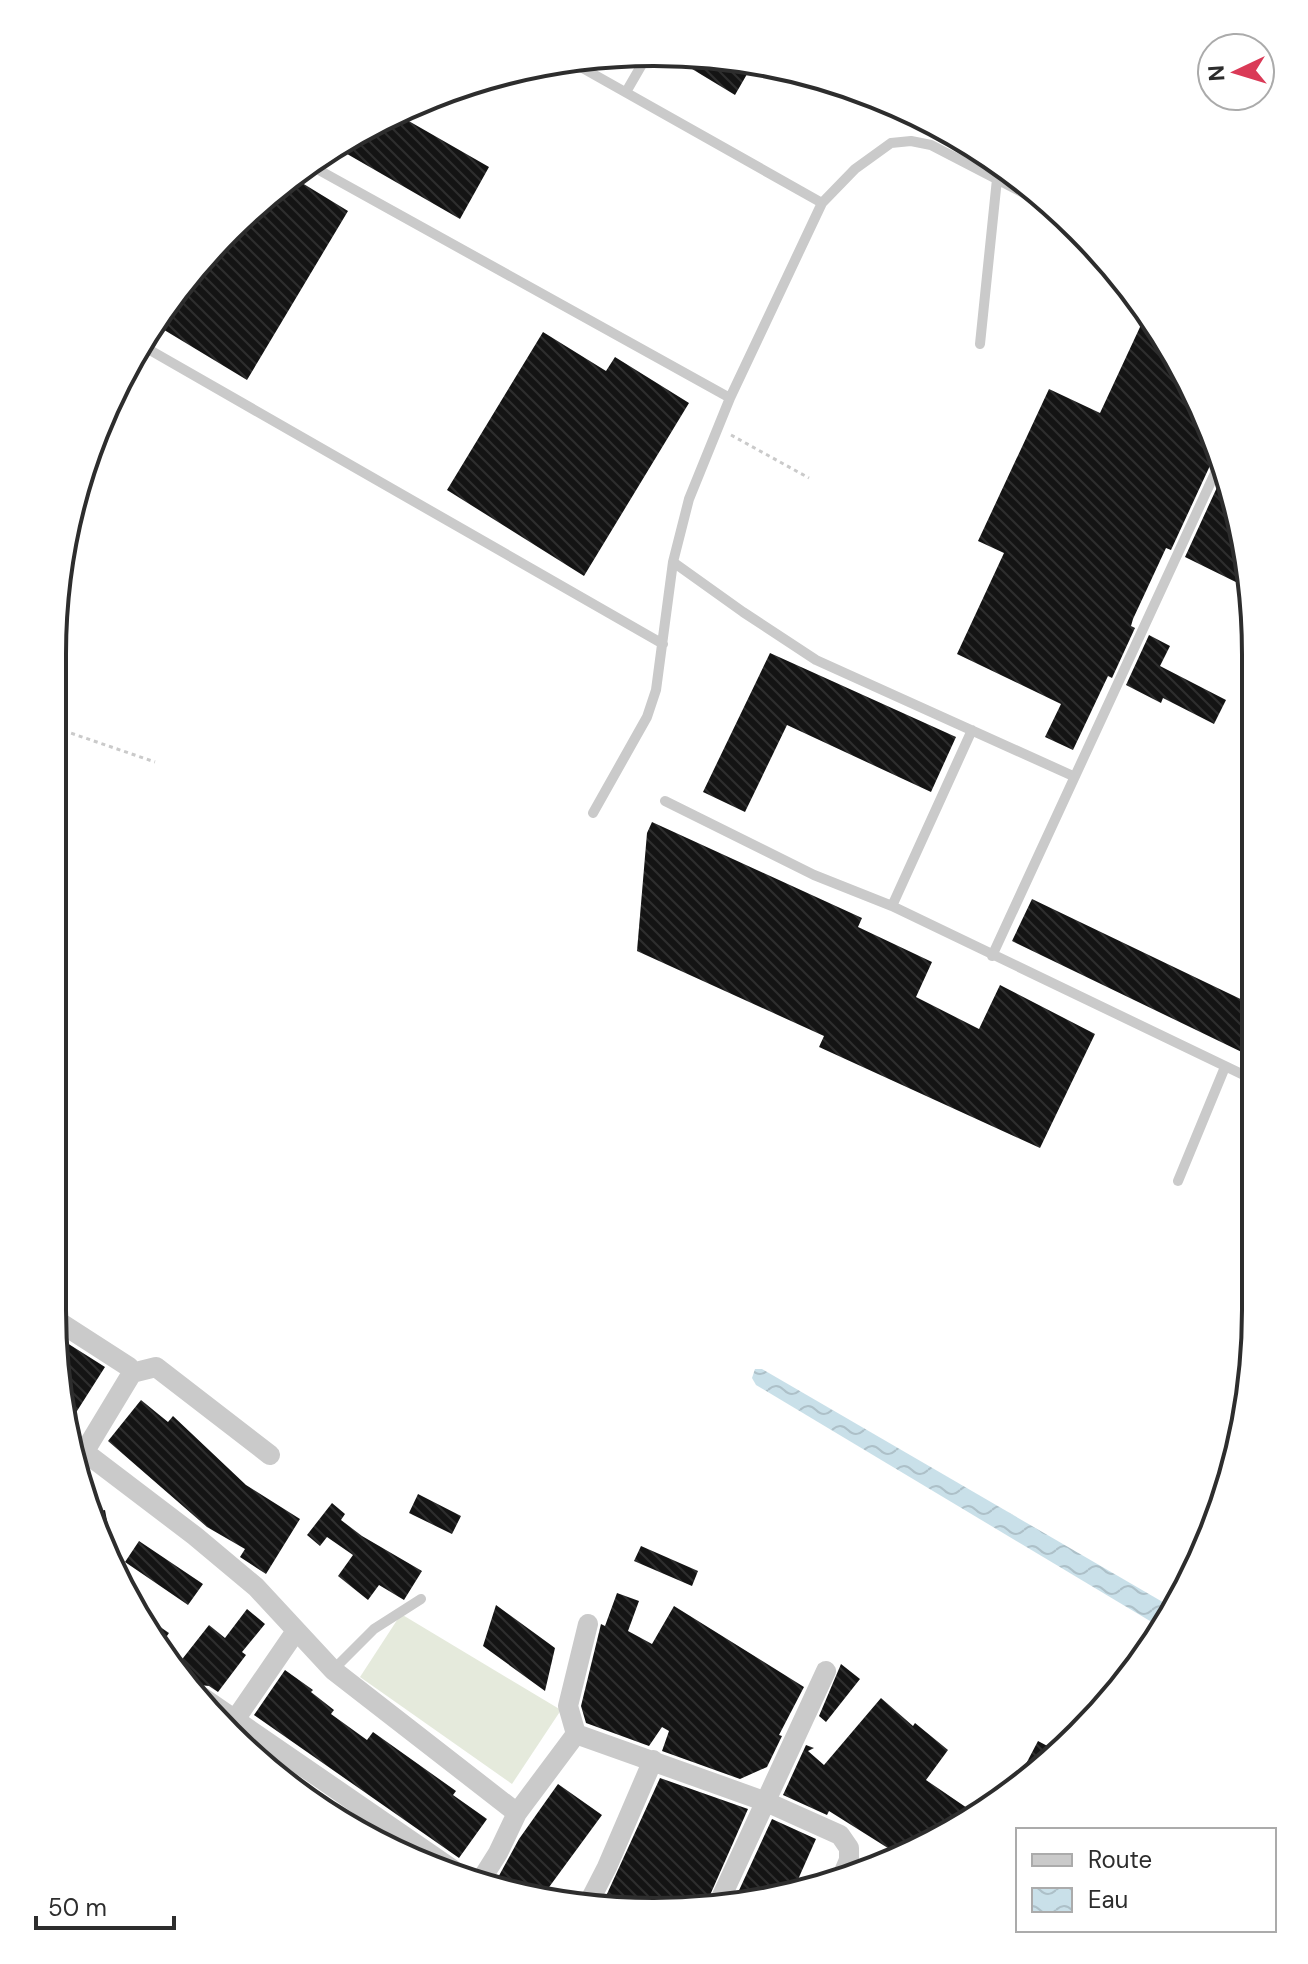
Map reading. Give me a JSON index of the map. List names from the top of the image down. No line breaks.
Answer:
{"legend":["Route","Eau"],"scale_bar":"50 m","north":"left"}
